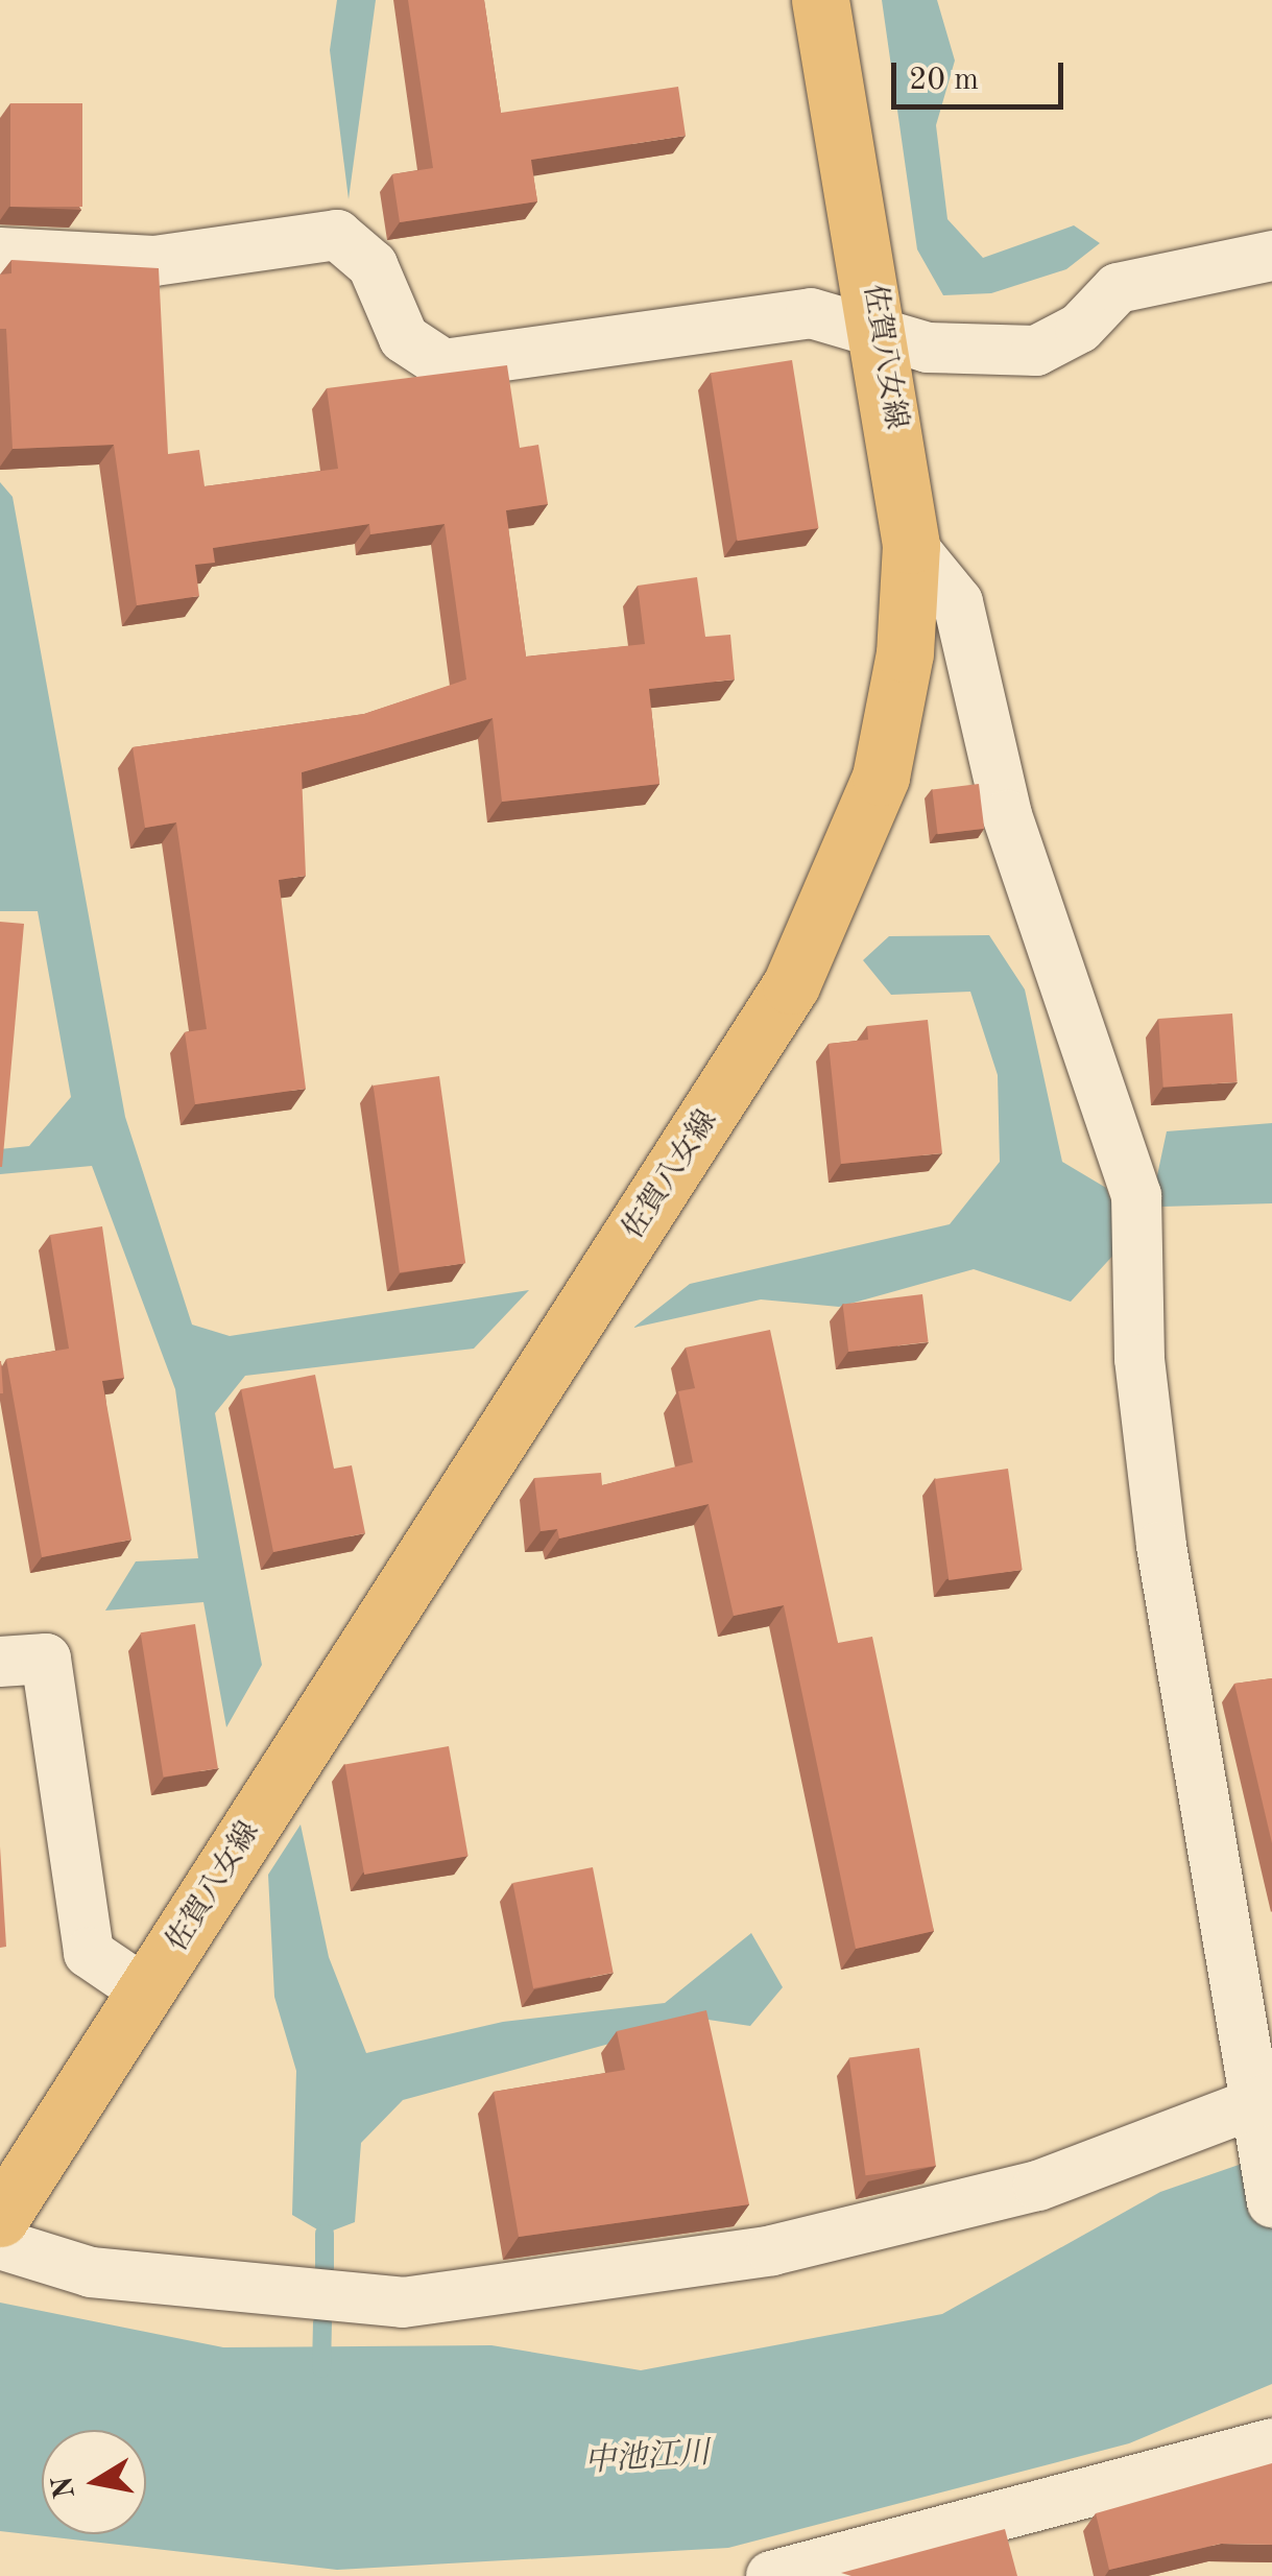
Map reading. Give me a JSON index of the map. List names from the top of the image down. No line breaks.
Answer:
{"streets":{"main road":["佐賀八女線"]},"water":["中池江川"],"scale_bar":"20 m","north":"left"}
